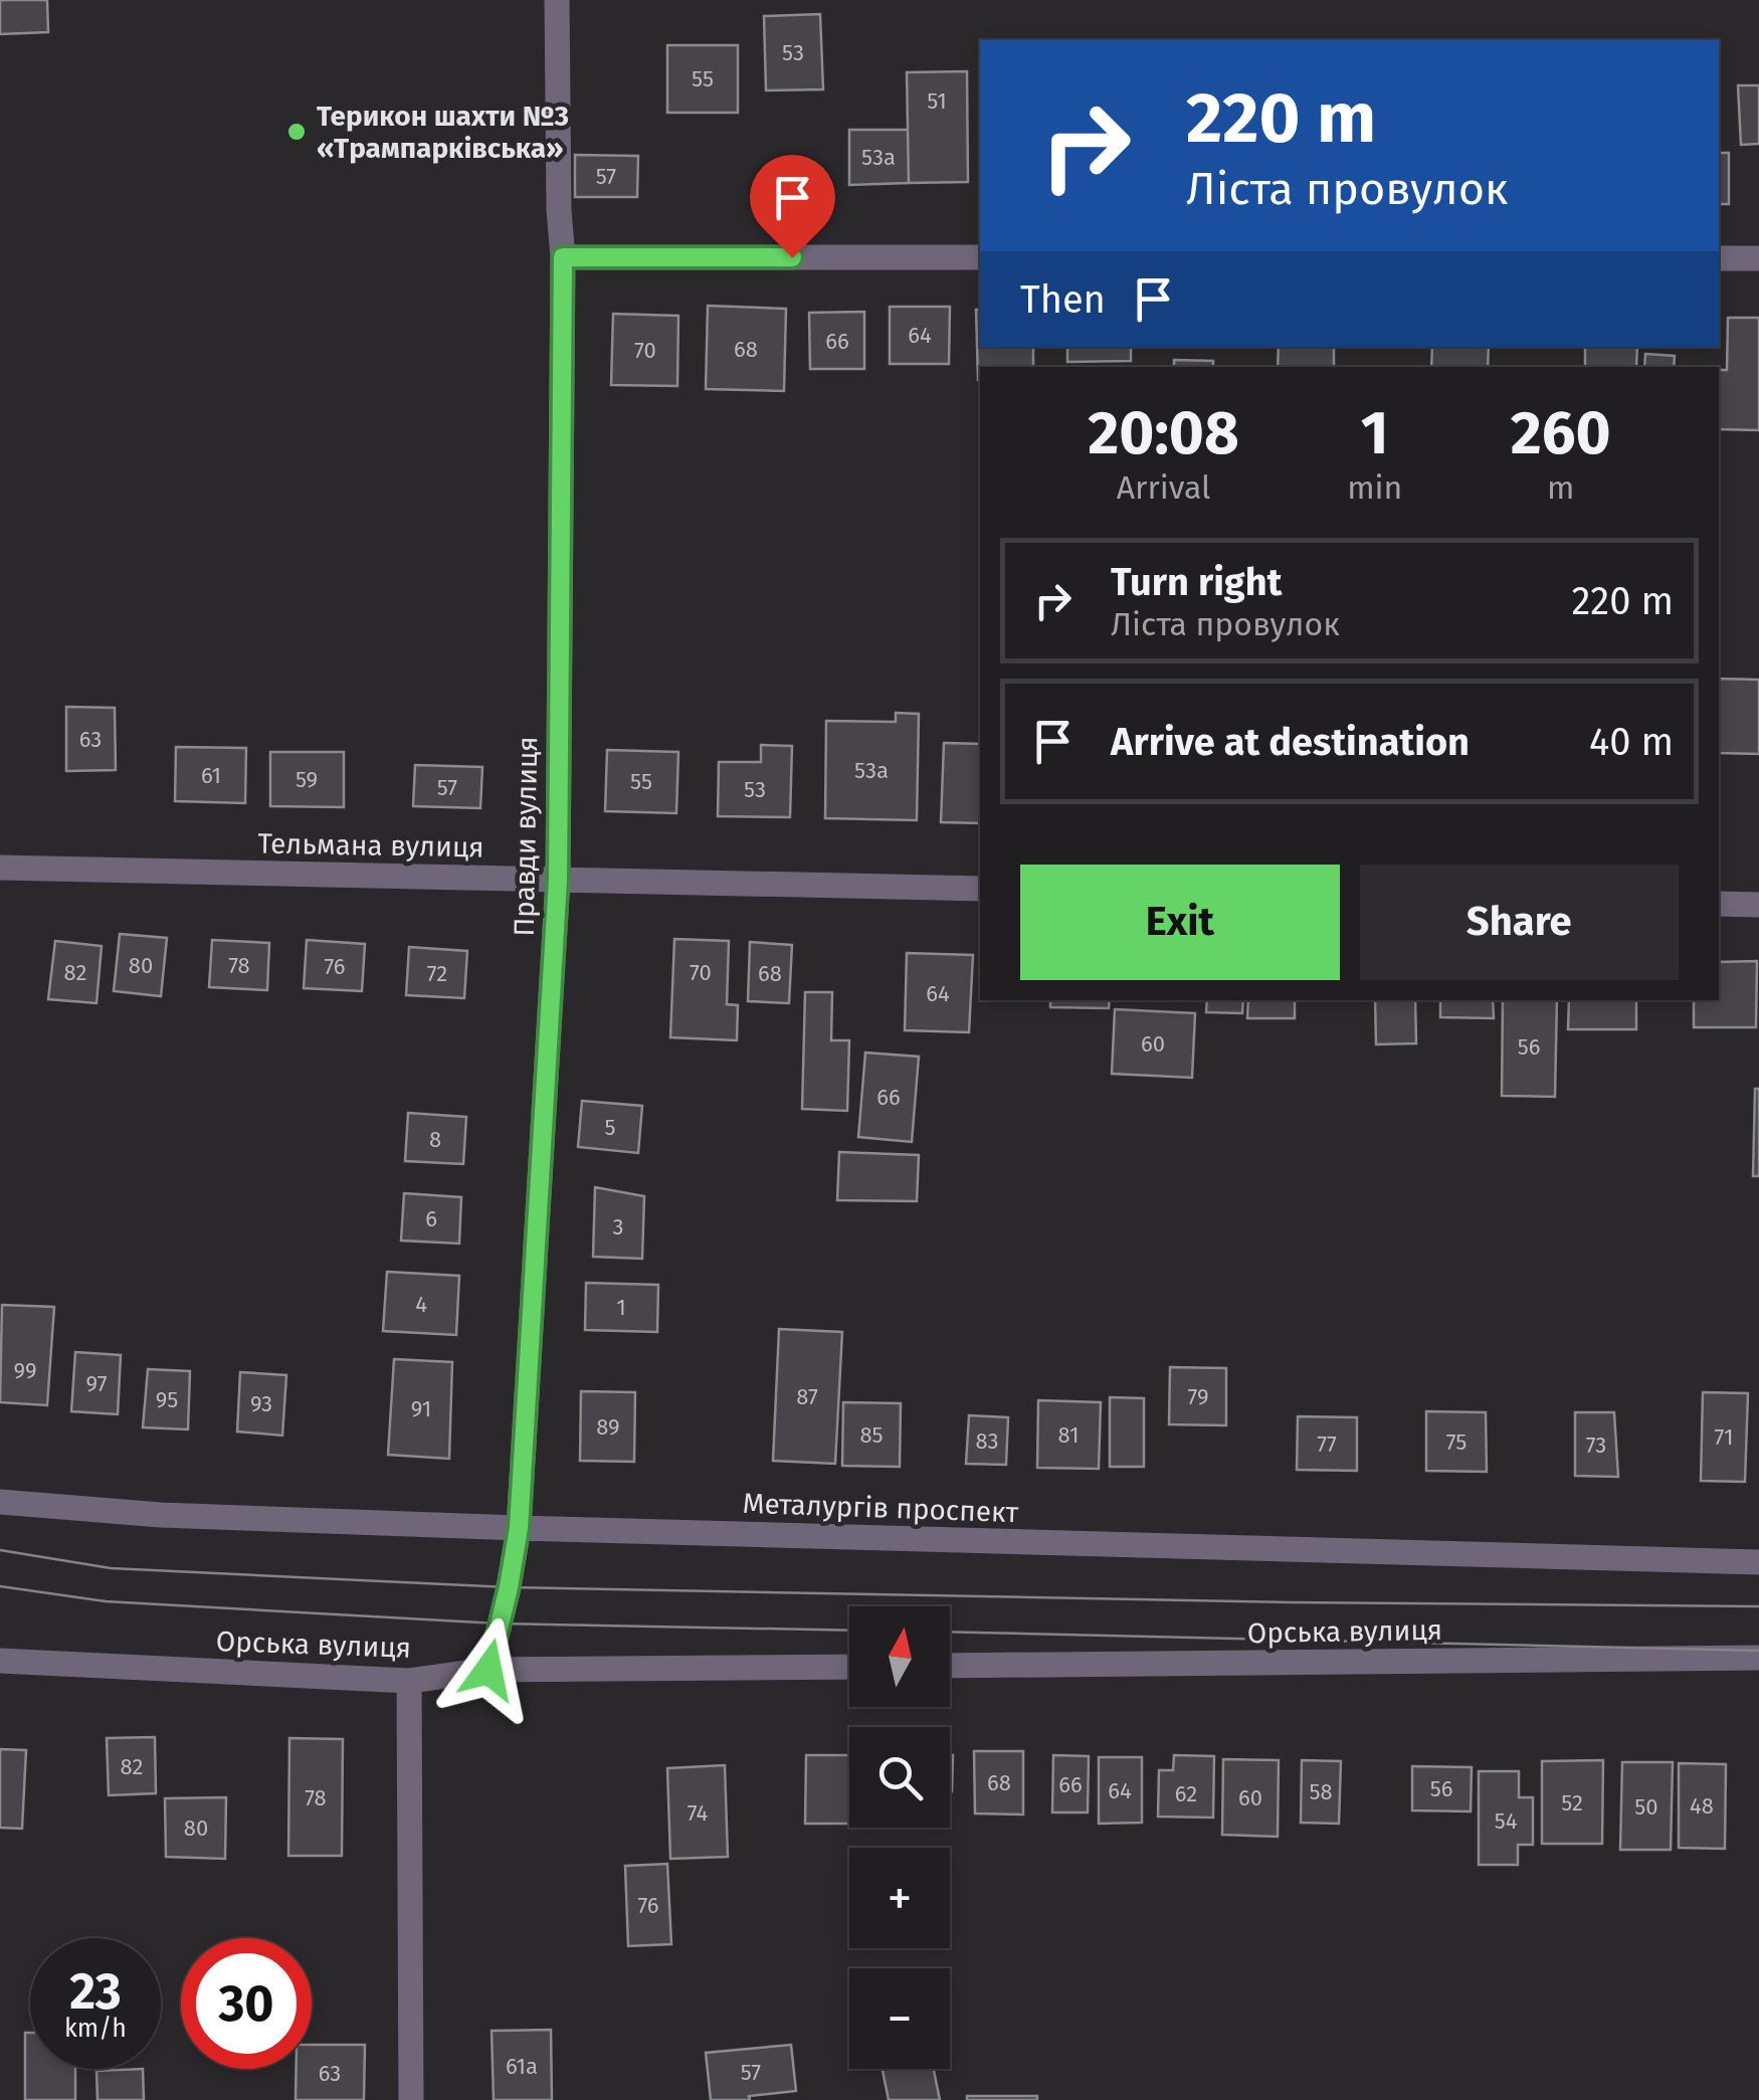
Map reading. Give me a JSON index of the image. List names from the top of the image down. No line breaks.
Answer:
{"streets":{"street":["Правди вулиця","Тельмана вулиця","Металургів проспект","Орська вулиця"]},"crossings":[["Правди вулиця","Тельмана вулиця"],["Правди вулиця","Металургів проспект"],["Правди вулиця","Орська вулиця"]],"places":["Терикон шахти №3 «Трампарківська»"],"house_numbers":["53","55","51","53а","57","64","66","68","70","63","53а","61","59","55","57","53","80","78","76","82","70","72","68","64","60","56","66","5","8","6","3","4","1","99","97","87","79","95","93","91","89","85","81","71","83","75","77","73","82","68","66","56","64","58","62","78","60","52","48","50","74","54","80","76","61а","57","63"],"north":"top","page":{"turn":["220 m","Ліста провулок"],"then":"Then","eta":["20:08","Arrival","1","min","260","m"],"list":[{"name":"Turn right","note":"Ліста провулок","value":"220 m"},{"name":"Arrive at destination","value":"40 m"}],"buttons":["Exit","Share"],"map_buttons":["+","−"],"speed":"23 km/h","limit":"30"}}
